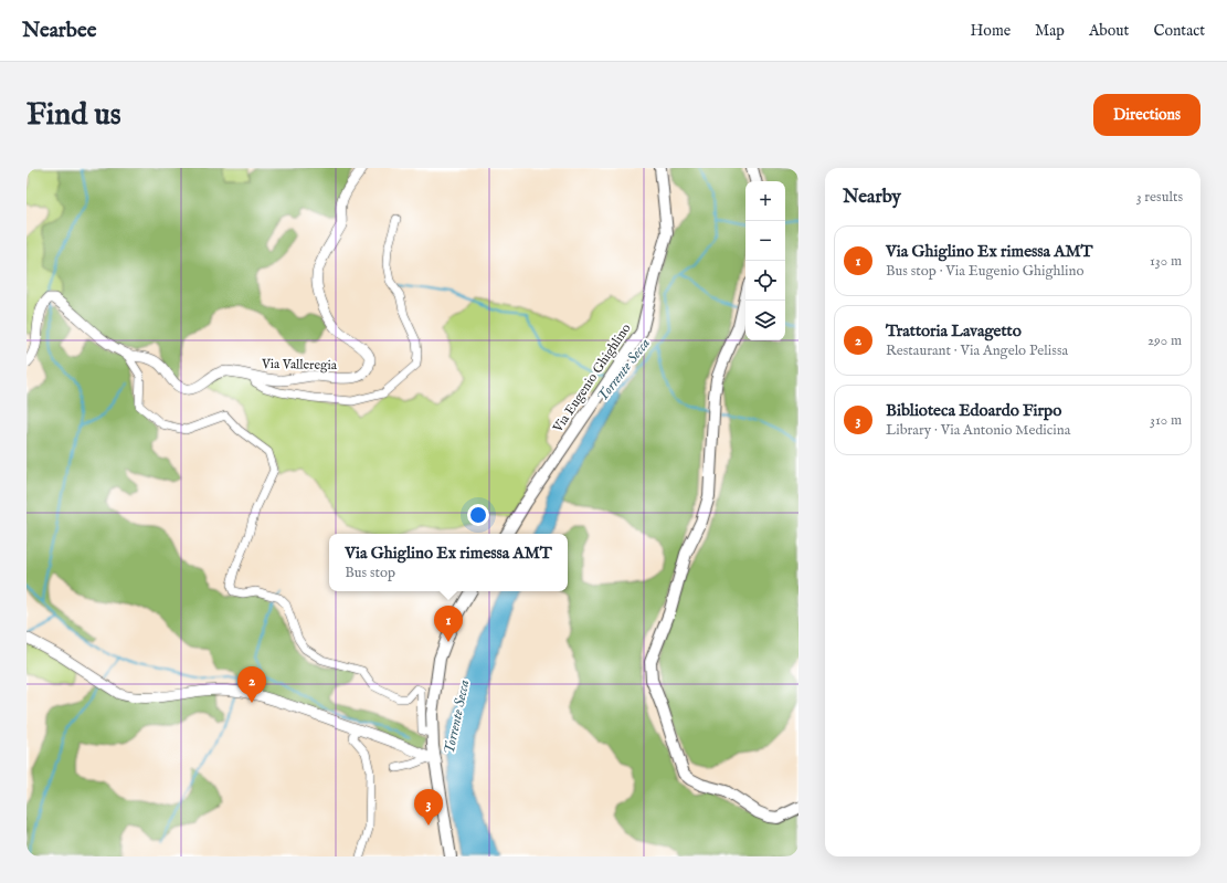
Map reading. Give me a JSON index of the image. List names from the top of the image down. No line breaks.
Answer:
{"streets":{"main road":["Via Eugenio Ghighlino"],"street":["Via Valleregia"]},"water":["Torrente Secca"],"page":{"header":"Nearbee","nav":["Home","Map","About","Contact"],"buttons":"Directions","title":"Find us","heading":["Nearby","3 results"],"map_buttons":["+","−"],"list":[{"mark":"1","name":"Via Ghiglino Ex rimessa AMT","note":"Bus stop · Via Eugenio Ghighlino","value":"130 m"},{"mark":"2","name":"Trattoria Lavagetto","note":"Restaurant · Via Angelo Pelissa","value":"290 m"},{"mark":"3","name":"Biblioteca Edoardo Firpo","note":"Library · Via Antonio Medicina","value":"310 m"}],"popup":["Via Ghiglino Ex rimessa AMT","Bus stop"],"pins":["1","2","3"]}}
